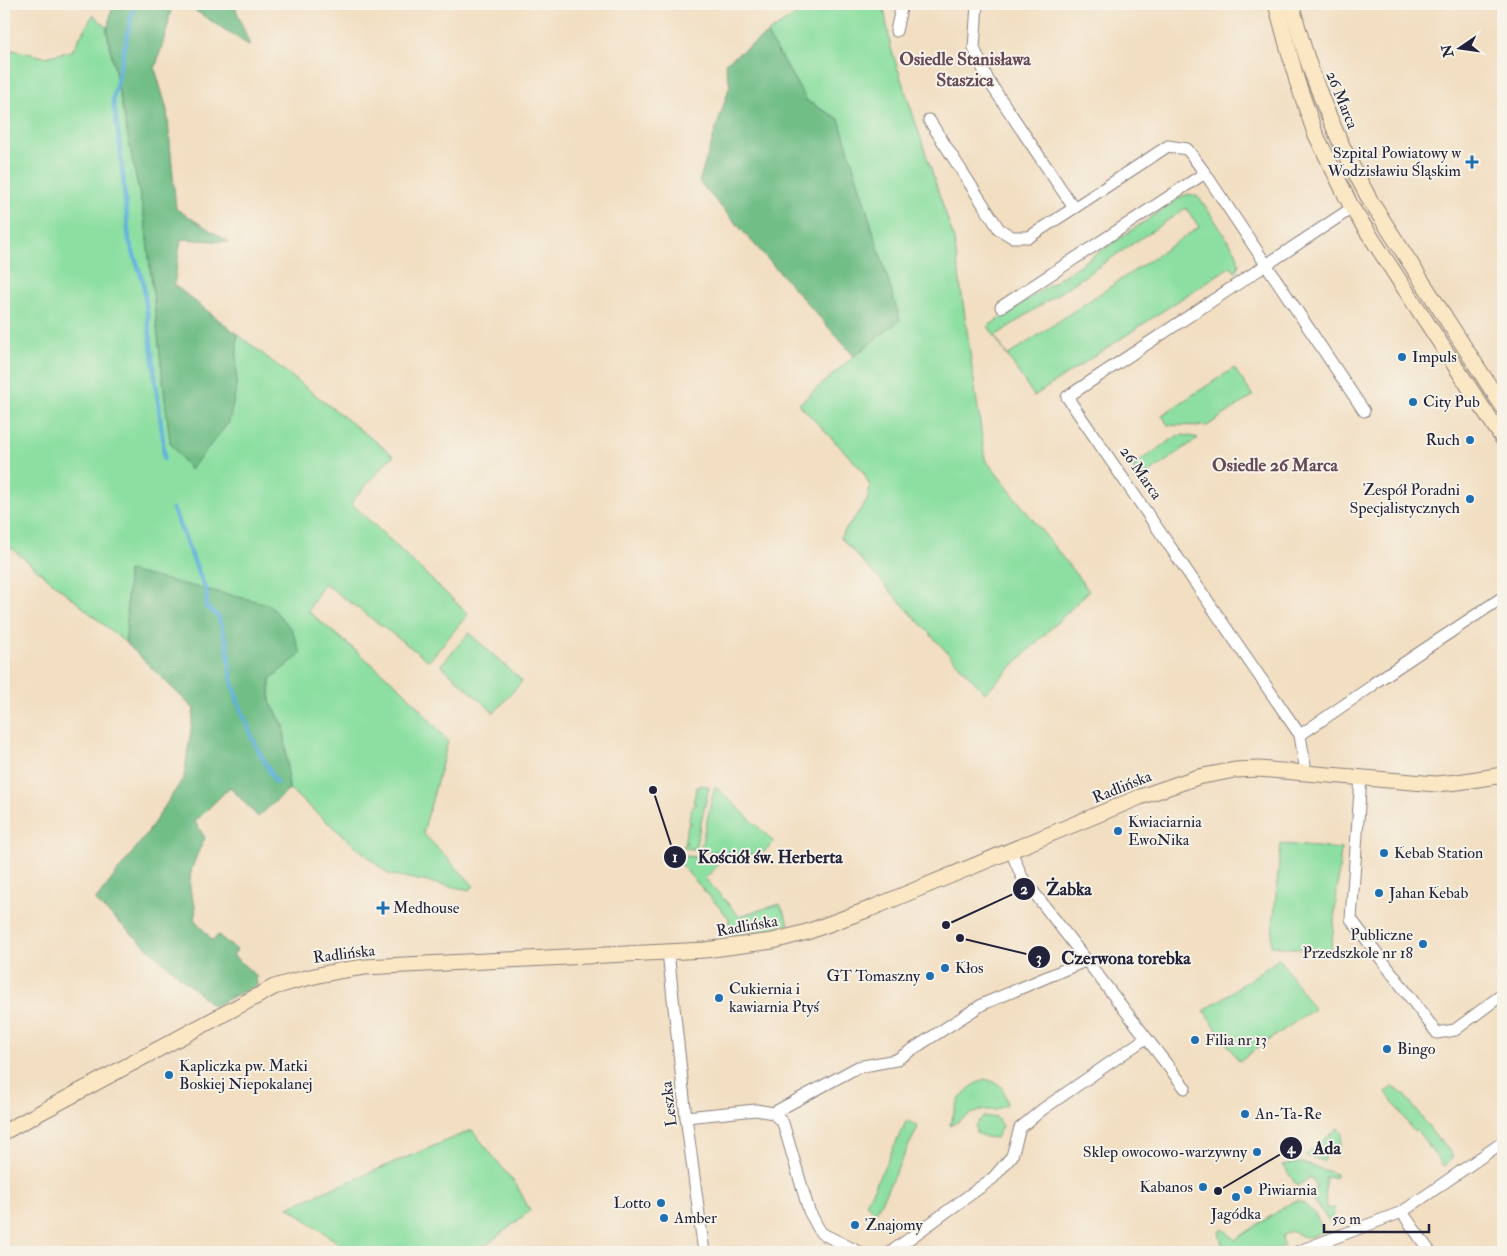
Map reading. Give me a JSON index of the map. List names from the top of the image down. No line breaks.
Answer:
{"streets":{"street":["26 Marca","Radlińska","Leszka"]},"crossings":[["26 Marca","Radlińska"],["Radlińska","Leszka"]],"districts":["Osiedle Stanisława Staszica","Osiedle 26 Marca"],"places":{"health":["Szpital Powiatowy w Wodzisławiu Śląskim","Medhouse"],"other":["Impuls","City Pub","Ruch","Zespół Poradni Specjalistycznych","Kościół św. Herberta","Kwiaciarnia EwoNika","Kebab Station","Jahan Kebab","Żabka","Czerwona torebka","Publiczne Przedszkole nr 18","Kłos","GT Tomaszny","Cukiernia i kawiarnia Ptyś","Filia nr 13","Bingo","Kapliczka pw. Matki Boskiej Niepokalanej","An-Ta-Re","Sklep owocowo-warzywny","Kabanos","Piwiarnia","Ada","Jagódka","Lotto","Amber","Znajomy"]},"scale_bar":"50 m","north":"left"}
